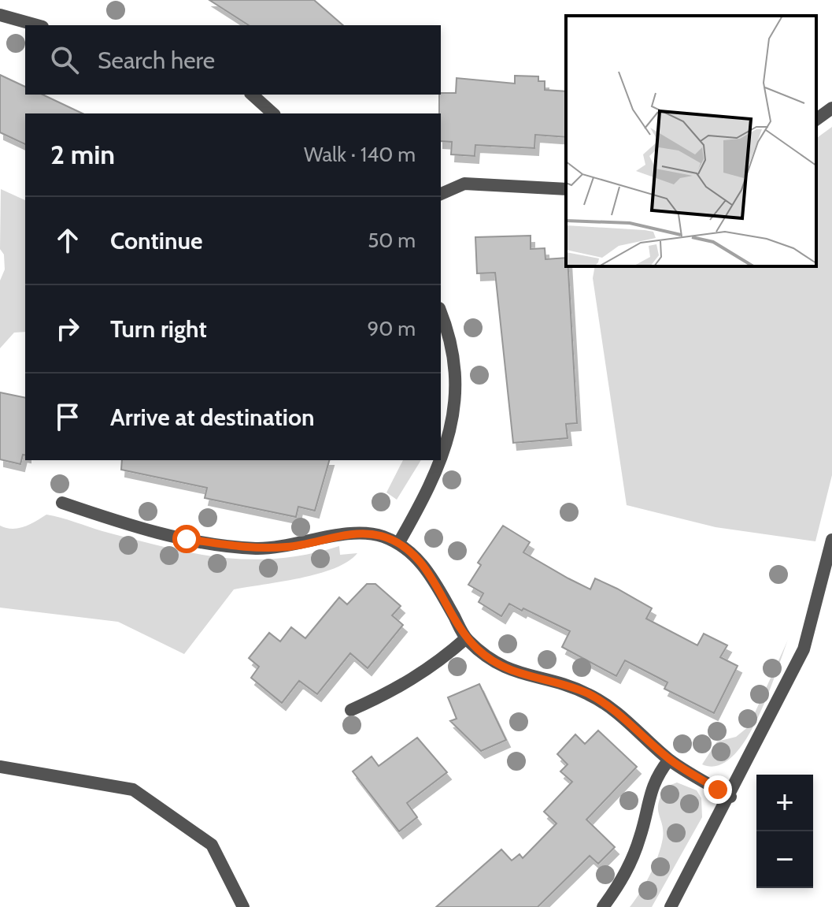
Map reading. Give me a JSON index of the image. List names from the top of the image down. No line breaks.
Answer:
{"page":{"search":"Search here","heading":["2 min","Walk · 140 m"],"list":[["Continue","50 m"],["Turn right","90 m"],"Arrive at destination"],"map_buttons":["+","−"]}}
